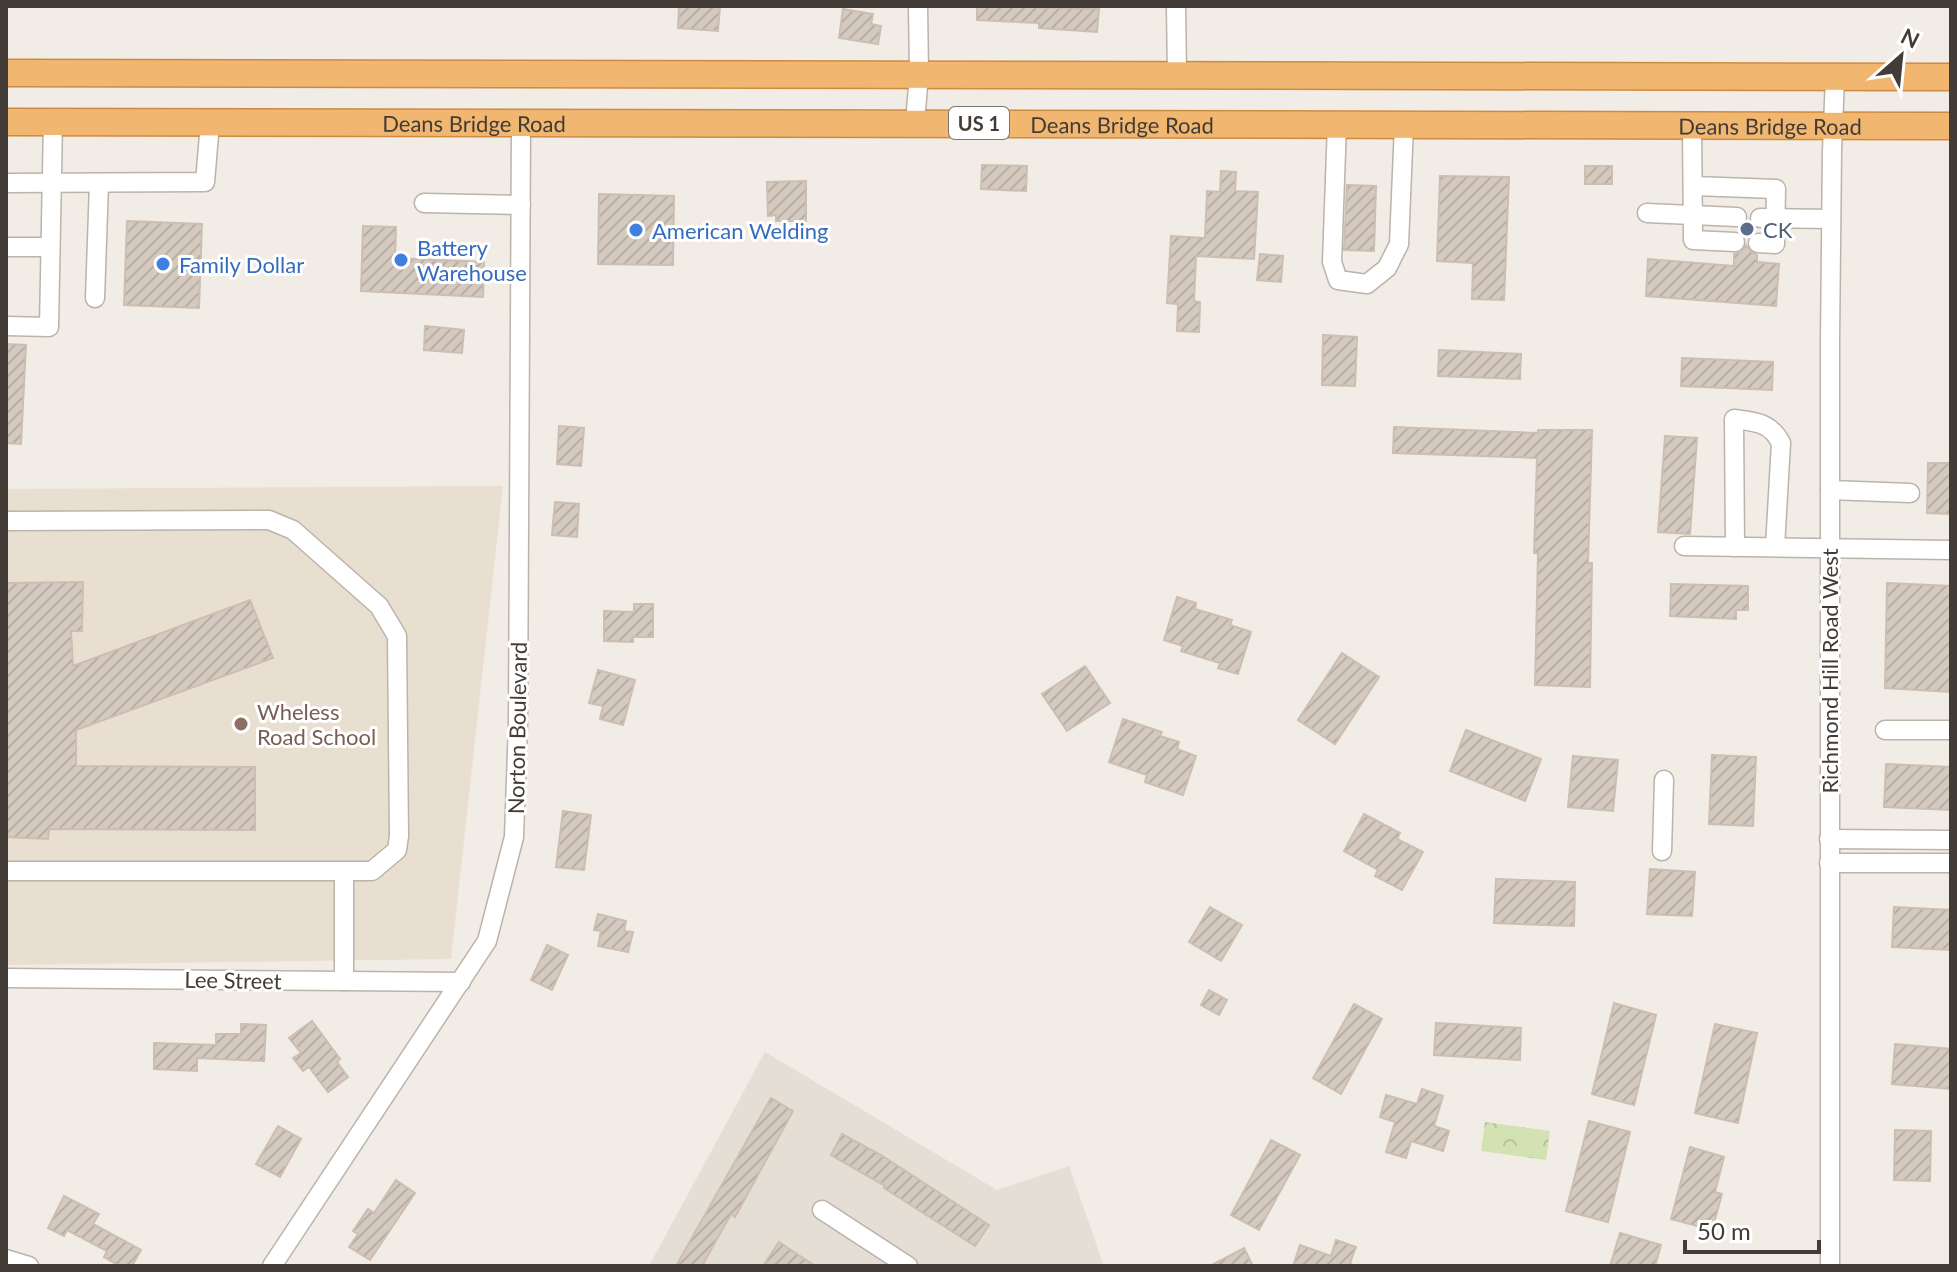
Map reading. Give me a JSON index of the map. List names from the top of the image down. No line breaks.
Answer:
{"streets":{"highway":["Deans Bridge Road","US 1"],"street":["Richmond Hill Road West","Norton Boulevard","Lee Street"]},"crossings":[["Deans Bridge Road","Richmond Hill Road West"],["Deans Bridge Road","Norton Boulevard"],["US 1","Richmond Hill Road West"],["Norton Boulevard","Lee Street"]],"places":["CK","American Welding","Battery Warehouse","Family Dollar","Wheless Road School"],"scale_bar":"50 m","north":"top right"}
